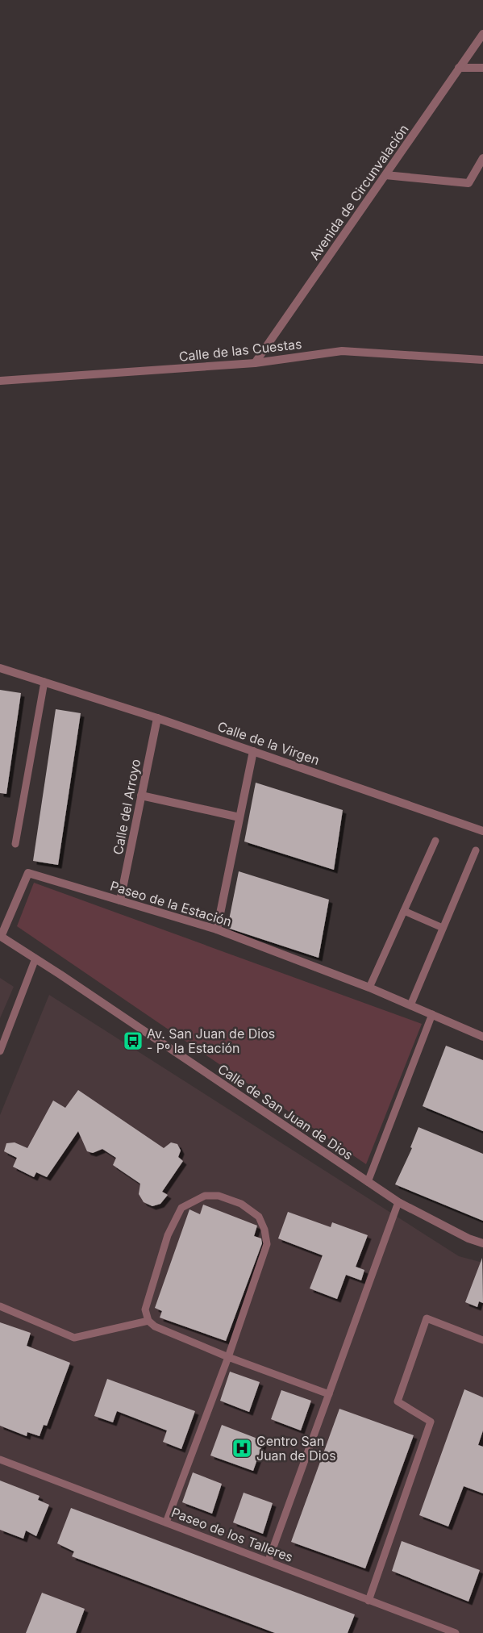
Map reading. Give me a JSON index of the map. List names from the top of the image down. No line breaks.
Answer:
{"streets":{"street":["Avenida de Circunvalación","Calle de las Cuestas","Calle de la Virgen","Calle del Arroyo","Paseo de la Estación","Calle de San Juan de Dios"],"lane":["Paseo de los Talleres"]},"crossings":[["Avenida de Circunvalación","Calle de las Cuestas"],["Calle de la Virgen","Calle del Arroyo"],["Calle del Arroyo","Paseo de la Estación"],["Paseo de la Estación","Calle de San Juan de Dios"]],"places":{"bus stop":["Av. San Juan de Dios - Pº la Estación"],"hospital":["Centro San Juan de Dios"]}}
